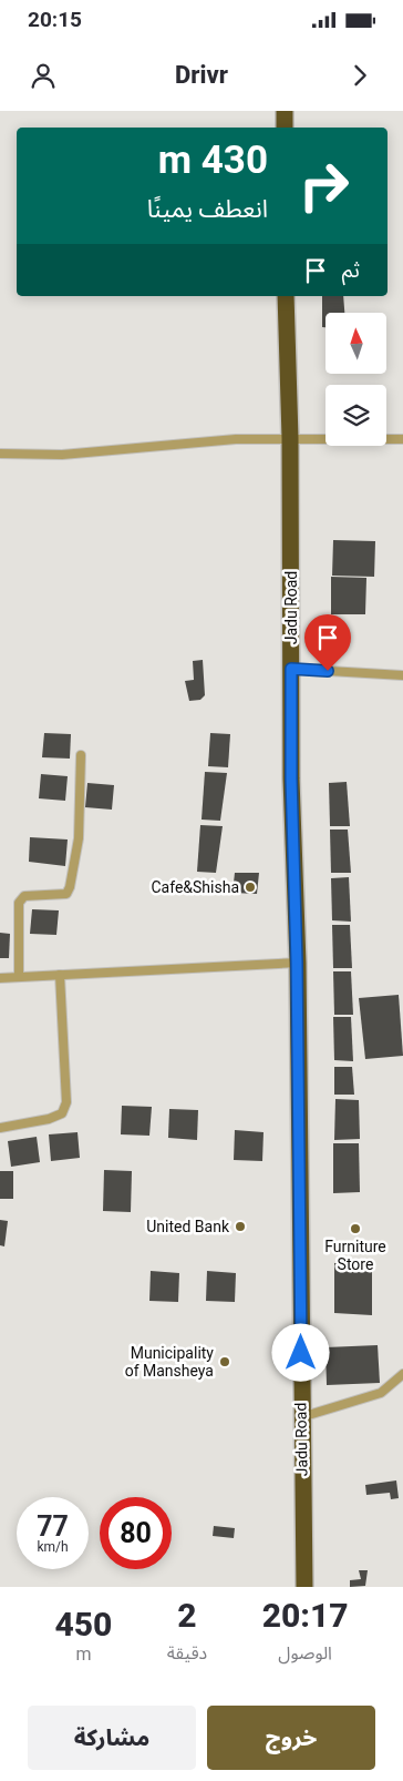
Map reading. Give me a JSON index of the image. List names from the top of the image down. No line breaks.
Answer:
{"streets":{"highway":["Jadu Road"]},"places":["Cafe&Shisha","United Bank","Furniture Store","Municipality of Mansheya"],"north":"top","page":{"status":"20:15","header":"Drivr","turn":["430 m","انعطف يمينًا"],"then":"ثم","speed":"77 km/h","limit":"80","eta":["20:17","الوصول","2","دقيقة","450","m"],"buttons":["خروج","مشاركة"]}}
